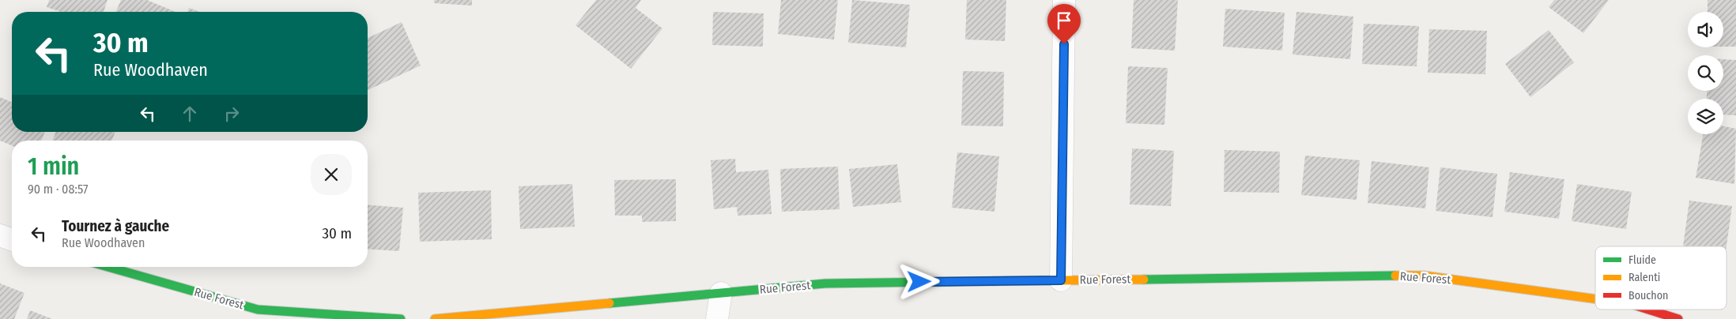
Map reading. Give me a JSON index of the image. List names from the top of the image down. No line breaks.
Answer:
{"streets":{"street":["Rue Forest"]},"legend":["Fluide","Ralenti","Bouchon"],"page":{"turn":["30 m","Rue Woodhaven"],"heading":["1 min","90 m · 08:57"],"list":[{"name":"Tournez à gauche","note":"Rue Woodhaven","value":"30 m"}]}}
